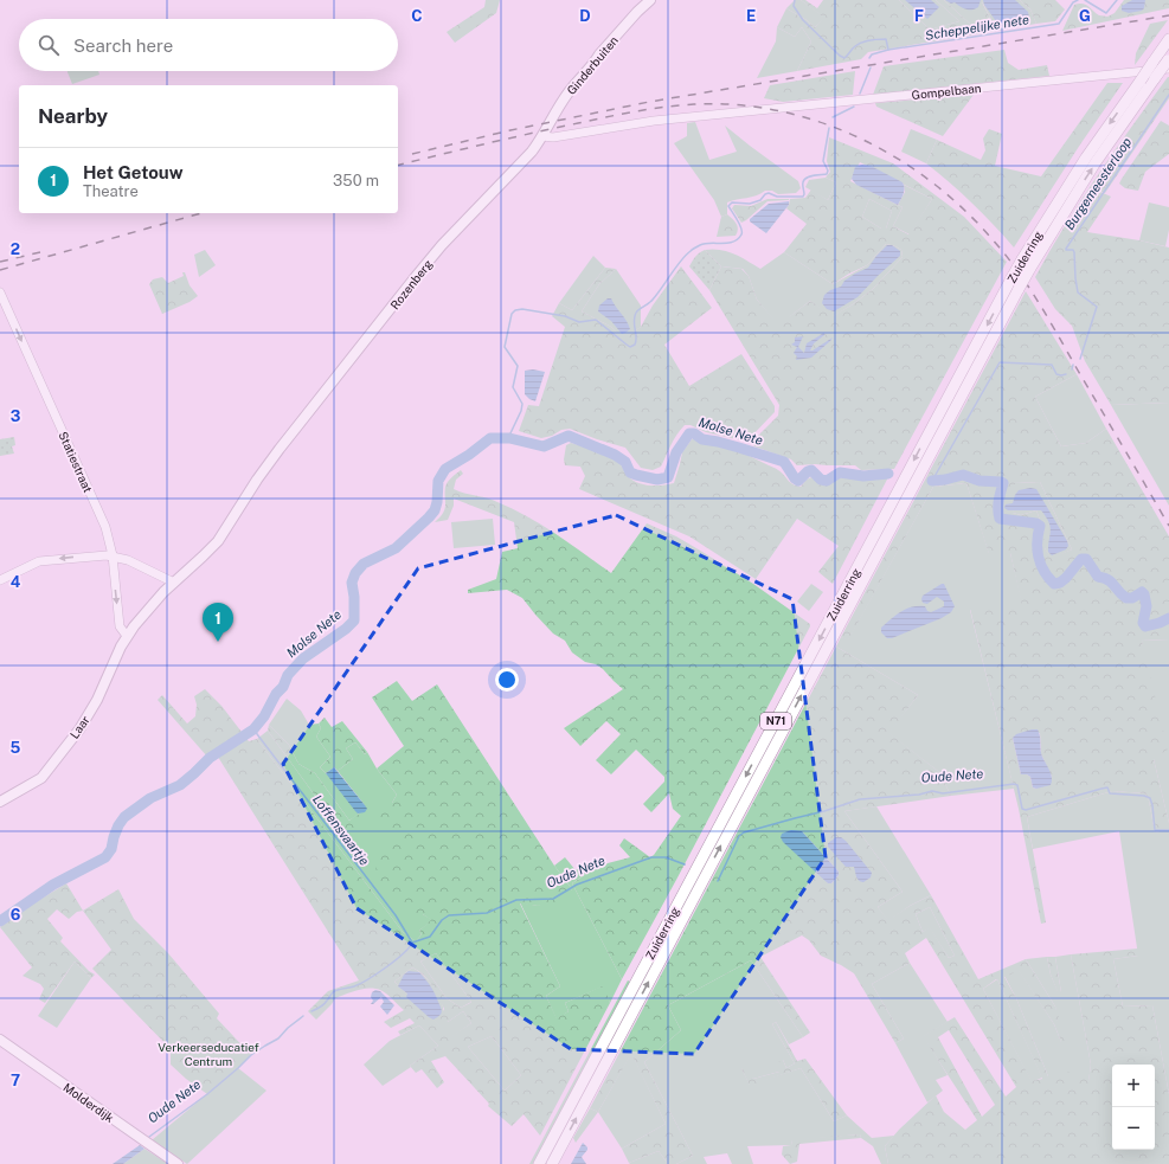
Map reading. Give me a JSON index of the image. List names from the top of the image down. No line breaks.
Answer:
{"streets":{"highway":["Zuiderring","N71"],"main road":["Ginderbuiten","Rozenberg","Laar","Molderdijk"],"street":["Gompelbaan","Statiestraat"]},"crossings":[["Ginderbuiten","Gompelbaan"],["Ginderbuiten","Rozenberg"],["Gompelbaan","Zuiderring"],["Gompelbaan","Rozenberg"],["Rozenberg","Statiestraat"],["Rozenberg","Laar"],["Statiestraat","Laar"]],"one_way":["Statiestraat"],"water":["Scheppelijke nete","Burgemeesterloop","Molse Nete","Oude Nete","Loffensvaartje"],"parks":["Verkeerseducatief Centrum"],"page":{"search":"Search here","heading":"Nearby","list":[{"mark":"1","name":"Het Getouw","note":"Theatre","value":"350 m"}],"pins":"1","map_buttons":["+","−"]},"grid":{"columns":["C","D","E","F","G"],"rows":["2","3","4","5","6","7"]}}
